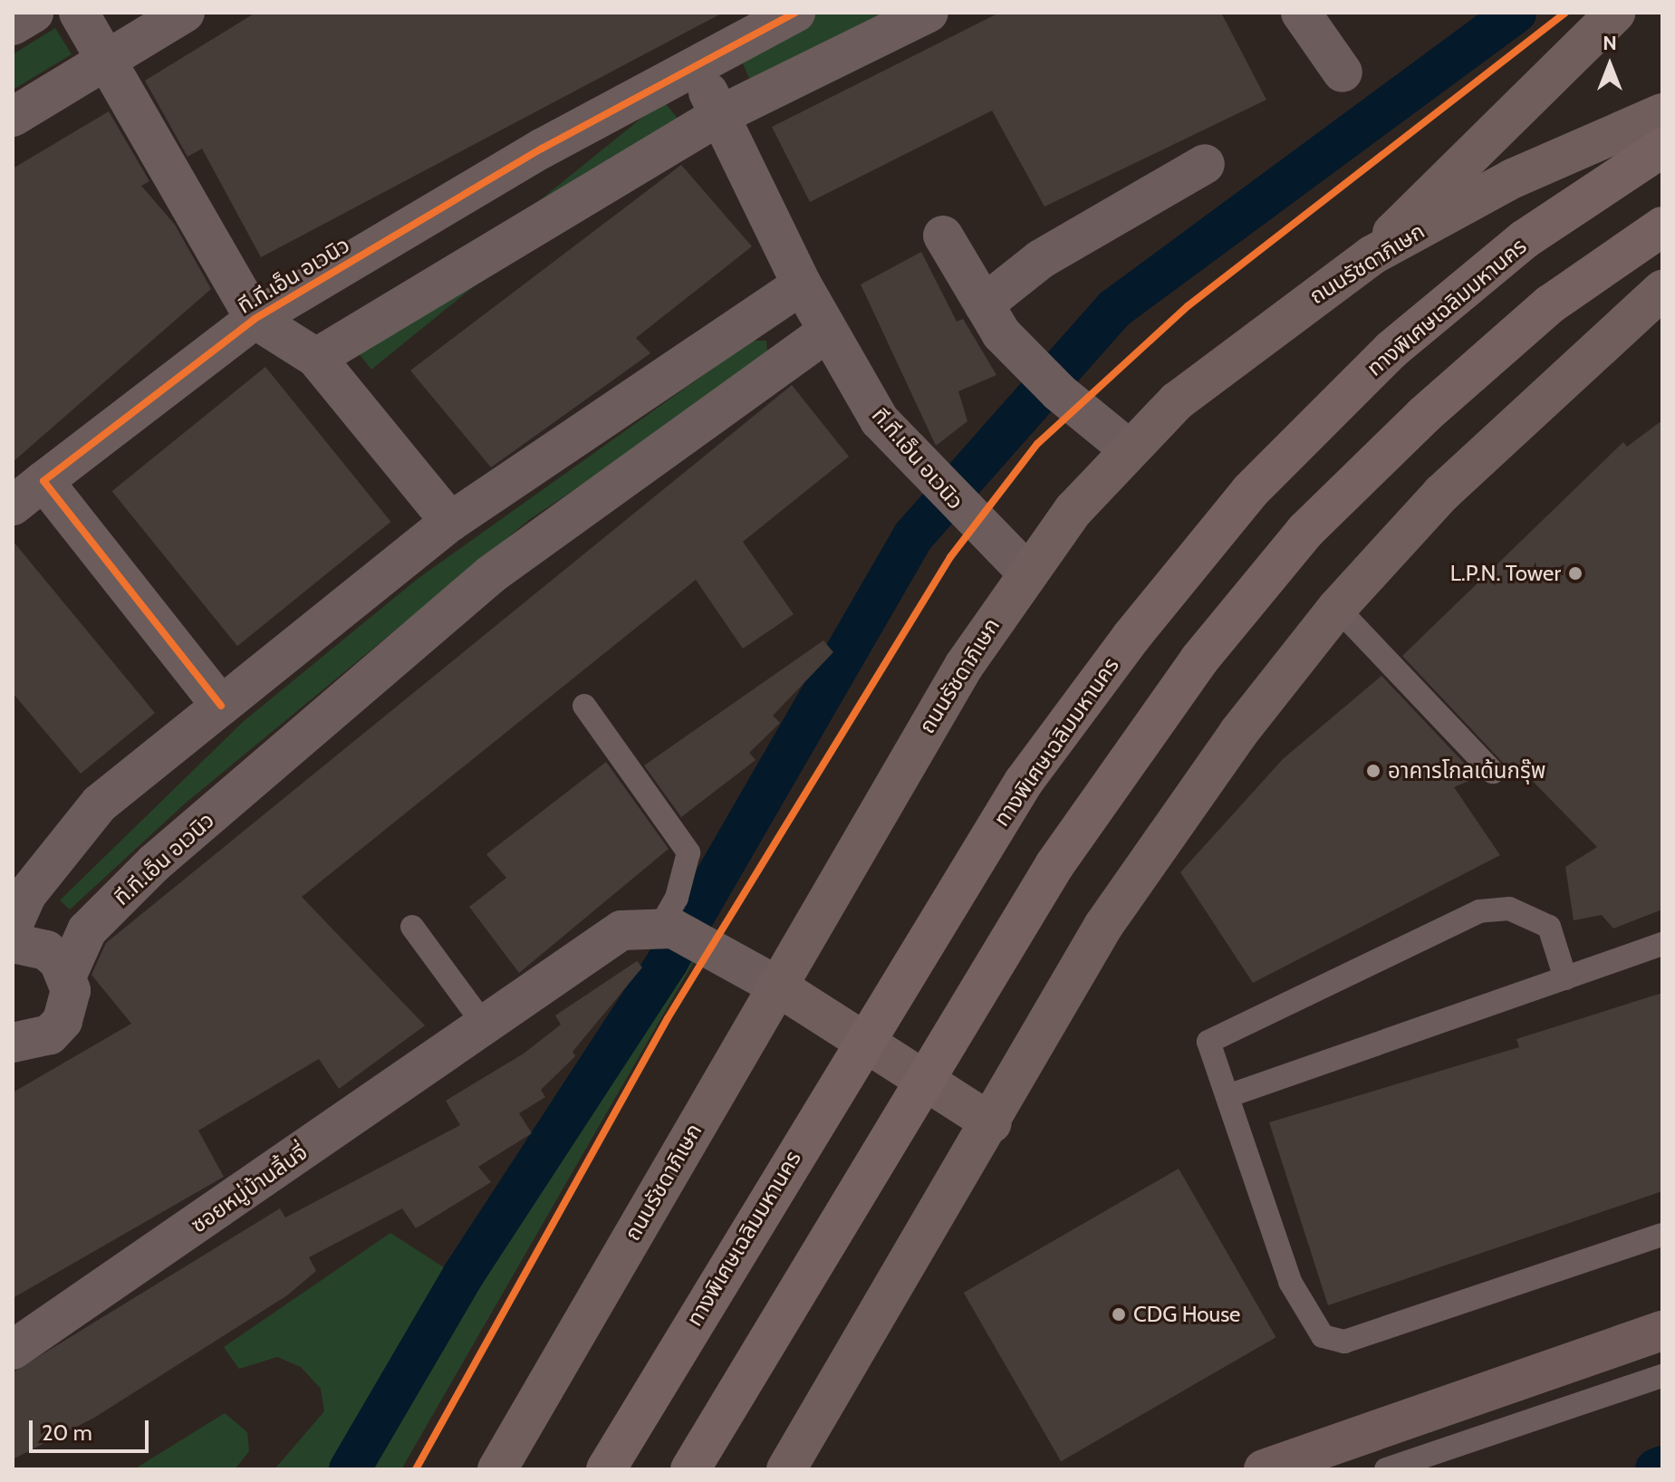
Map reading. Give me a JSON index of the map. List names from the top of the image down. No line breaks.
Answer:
{"streets":{"highway":["ทางพิเศษเฉลิมมหานคร"],"main road":["ถนนรัชดาภิเษก"],"street":["ที.ที.เอ็น อเวนิว","ซอยหมู่บ้านลิ้นจี่"]},"crossings":[["ถนนรัชดาภิเษก","ที.ที.เอ็น อเวนิว"]],"places":["L.P.N. Tower","อาคารโกลเด้นกรุ๊พ","CDG House"],"scale_bar":"20 m","north":"top"}
